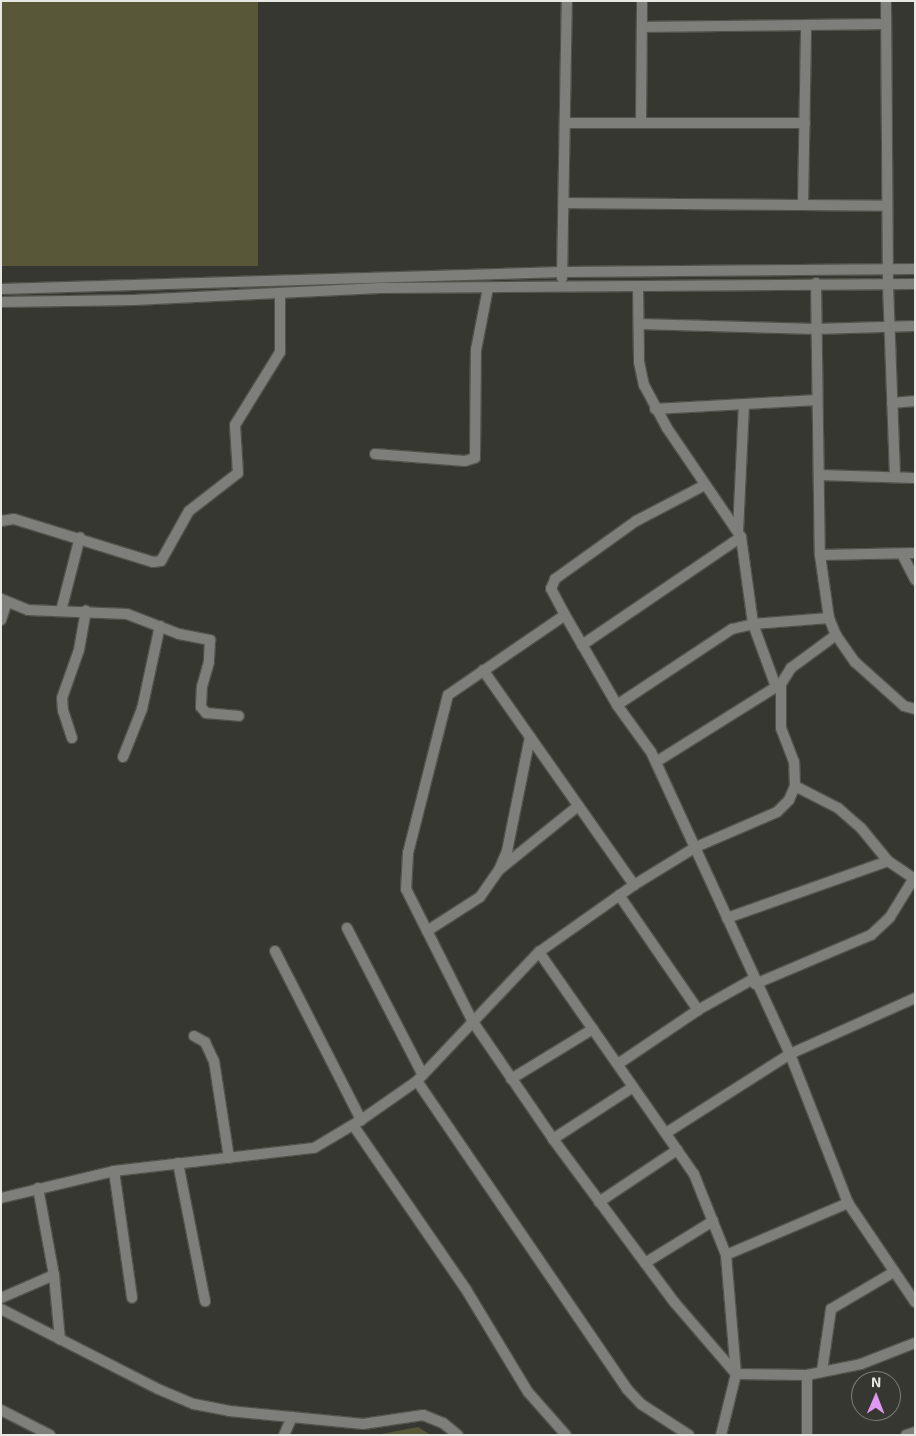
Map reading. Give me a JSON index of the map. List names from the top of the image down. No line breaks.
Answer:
{"north":"top"}
